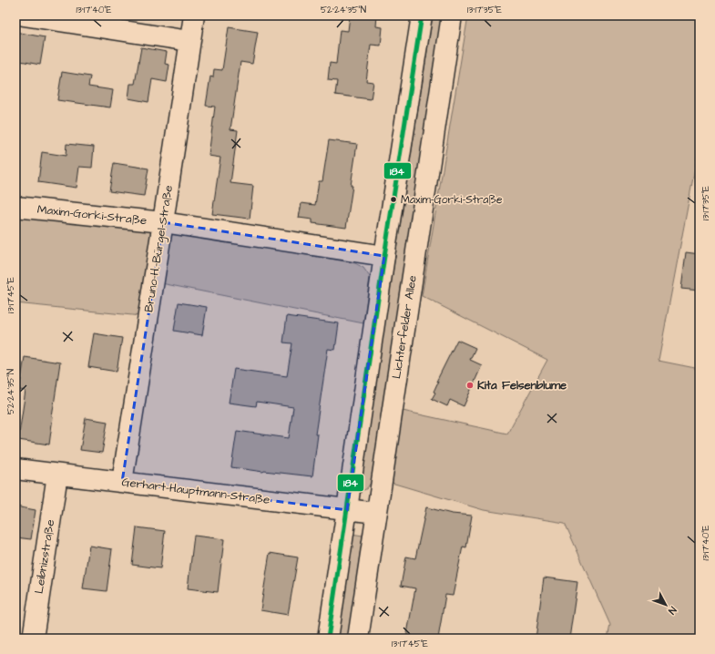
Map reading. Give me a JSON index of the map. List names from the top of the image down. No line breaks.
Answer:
{"streets":{"street":["Maxim-Gorki-Straße","Bruno-H.-Bürgel-Straße","Lichterfelder Allee","Gerhart-Hauptmann-Straße","Leibnizstraße"]},"crossings":[["Maxim-Gorki-Straße","Bruno-H.-Bürgel-Straße"],["Bruno-H.-Bürgel-Straße","Gerhart-Hauptmann-Straße"],["Lichterfelder Allee","Gerhart-Hauptmann-Straße"],["Gerhart-Hauptmann-Straße","Leibnizstraße"]],"places":["Maxim-Gorki-Straße","Kita Felsenblume"],"lines":["transit line 184"],"north":"bottom right","coordinates":["13°17'40\"E","52°24'35\"N","13°17'35\"E","13°17'45\"E"]}
